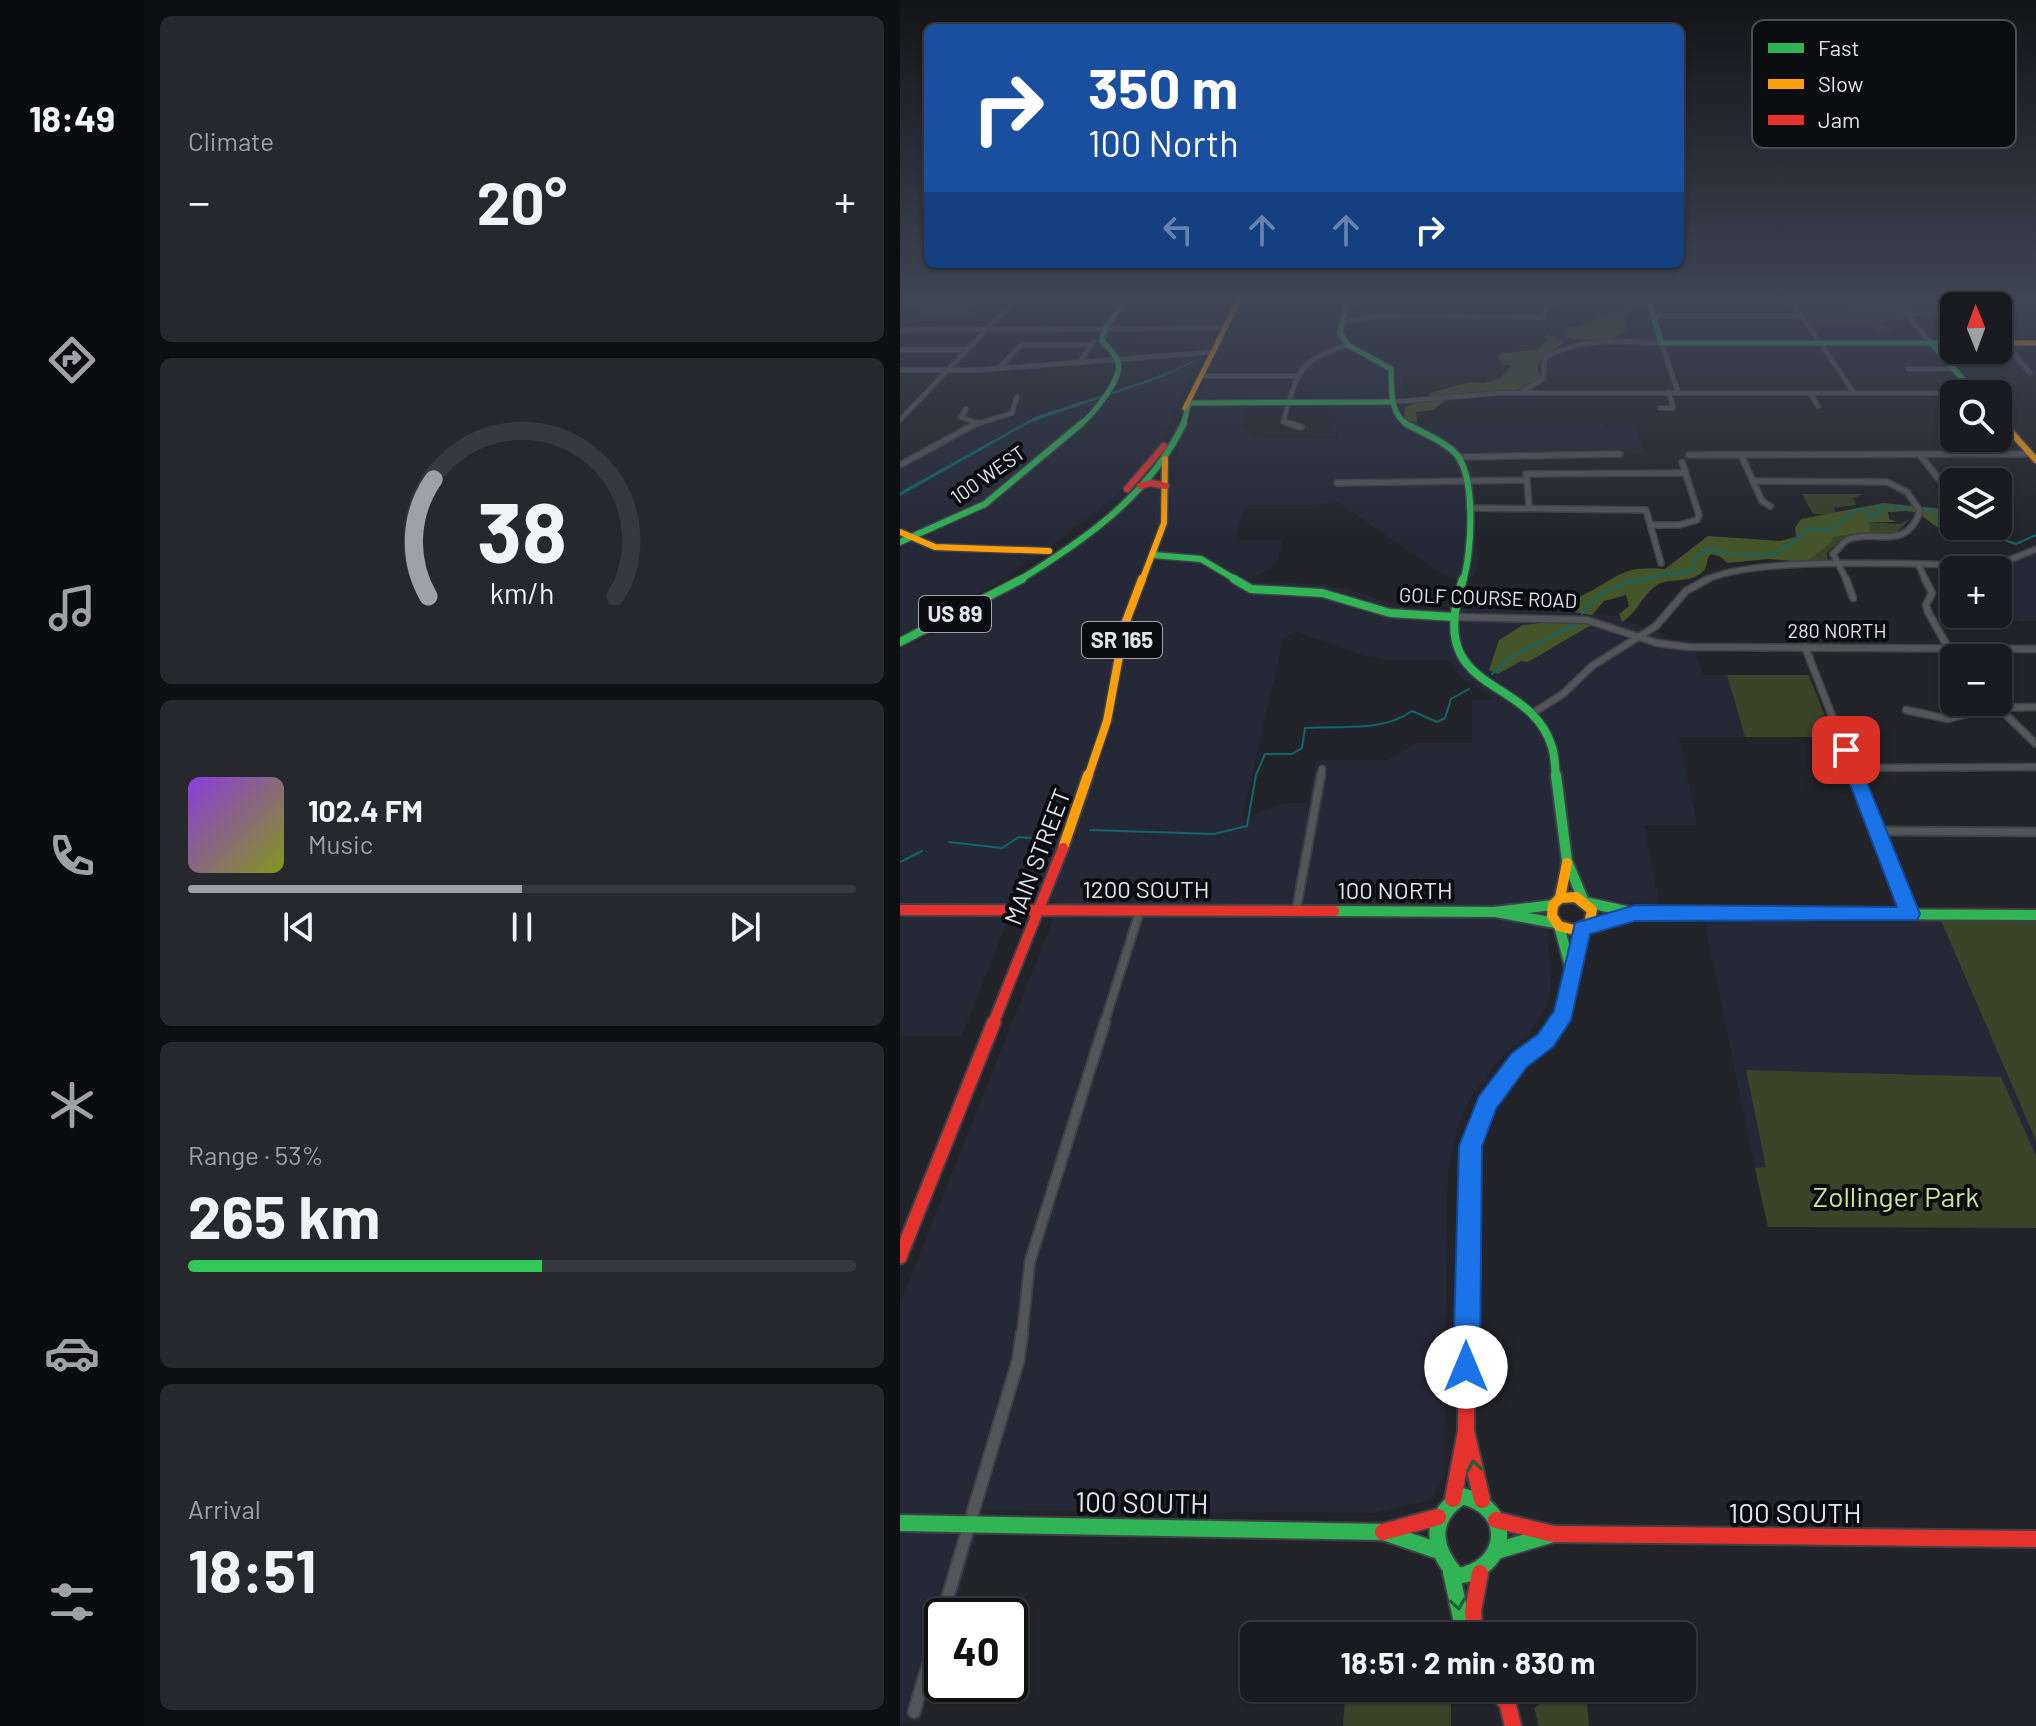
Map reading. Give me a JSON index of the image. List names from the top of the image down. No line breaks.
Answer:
{"streets":{"main road":["100 WEST","GOLF COURSE ROAD","US 89","SR 165","MAIN STREET","1200 SOUTH","100 NORTH","100 SOUTH"],"street":["280 NORTH"]},"crossings":[["GOLF COURSE ROAD","280 NORTH"],["GOLF COURSE ROAD","MAIN STREET"],["US 89","MAIN STREET"],["MAIN STREET","1200 SOUTH"],["1200 SOUTH","100 NORTH"]],"parks":["Zollinger Park"],"legend":["Fast","Slow","Jam"],"north":"top","page":{"tabs":"18:49","tile":["Climate",["Range · 53%","265 km"],["Arrival","18:51"]],"turn":["350 m","100 North"],"heat":["−","20°","+"],"map_buttons":["+","−"],"song":["102.4 FM","Music"],"limit":"40","trip":"18:51 · 2 min · 830 m","gauge":["38","km/h"]}}
